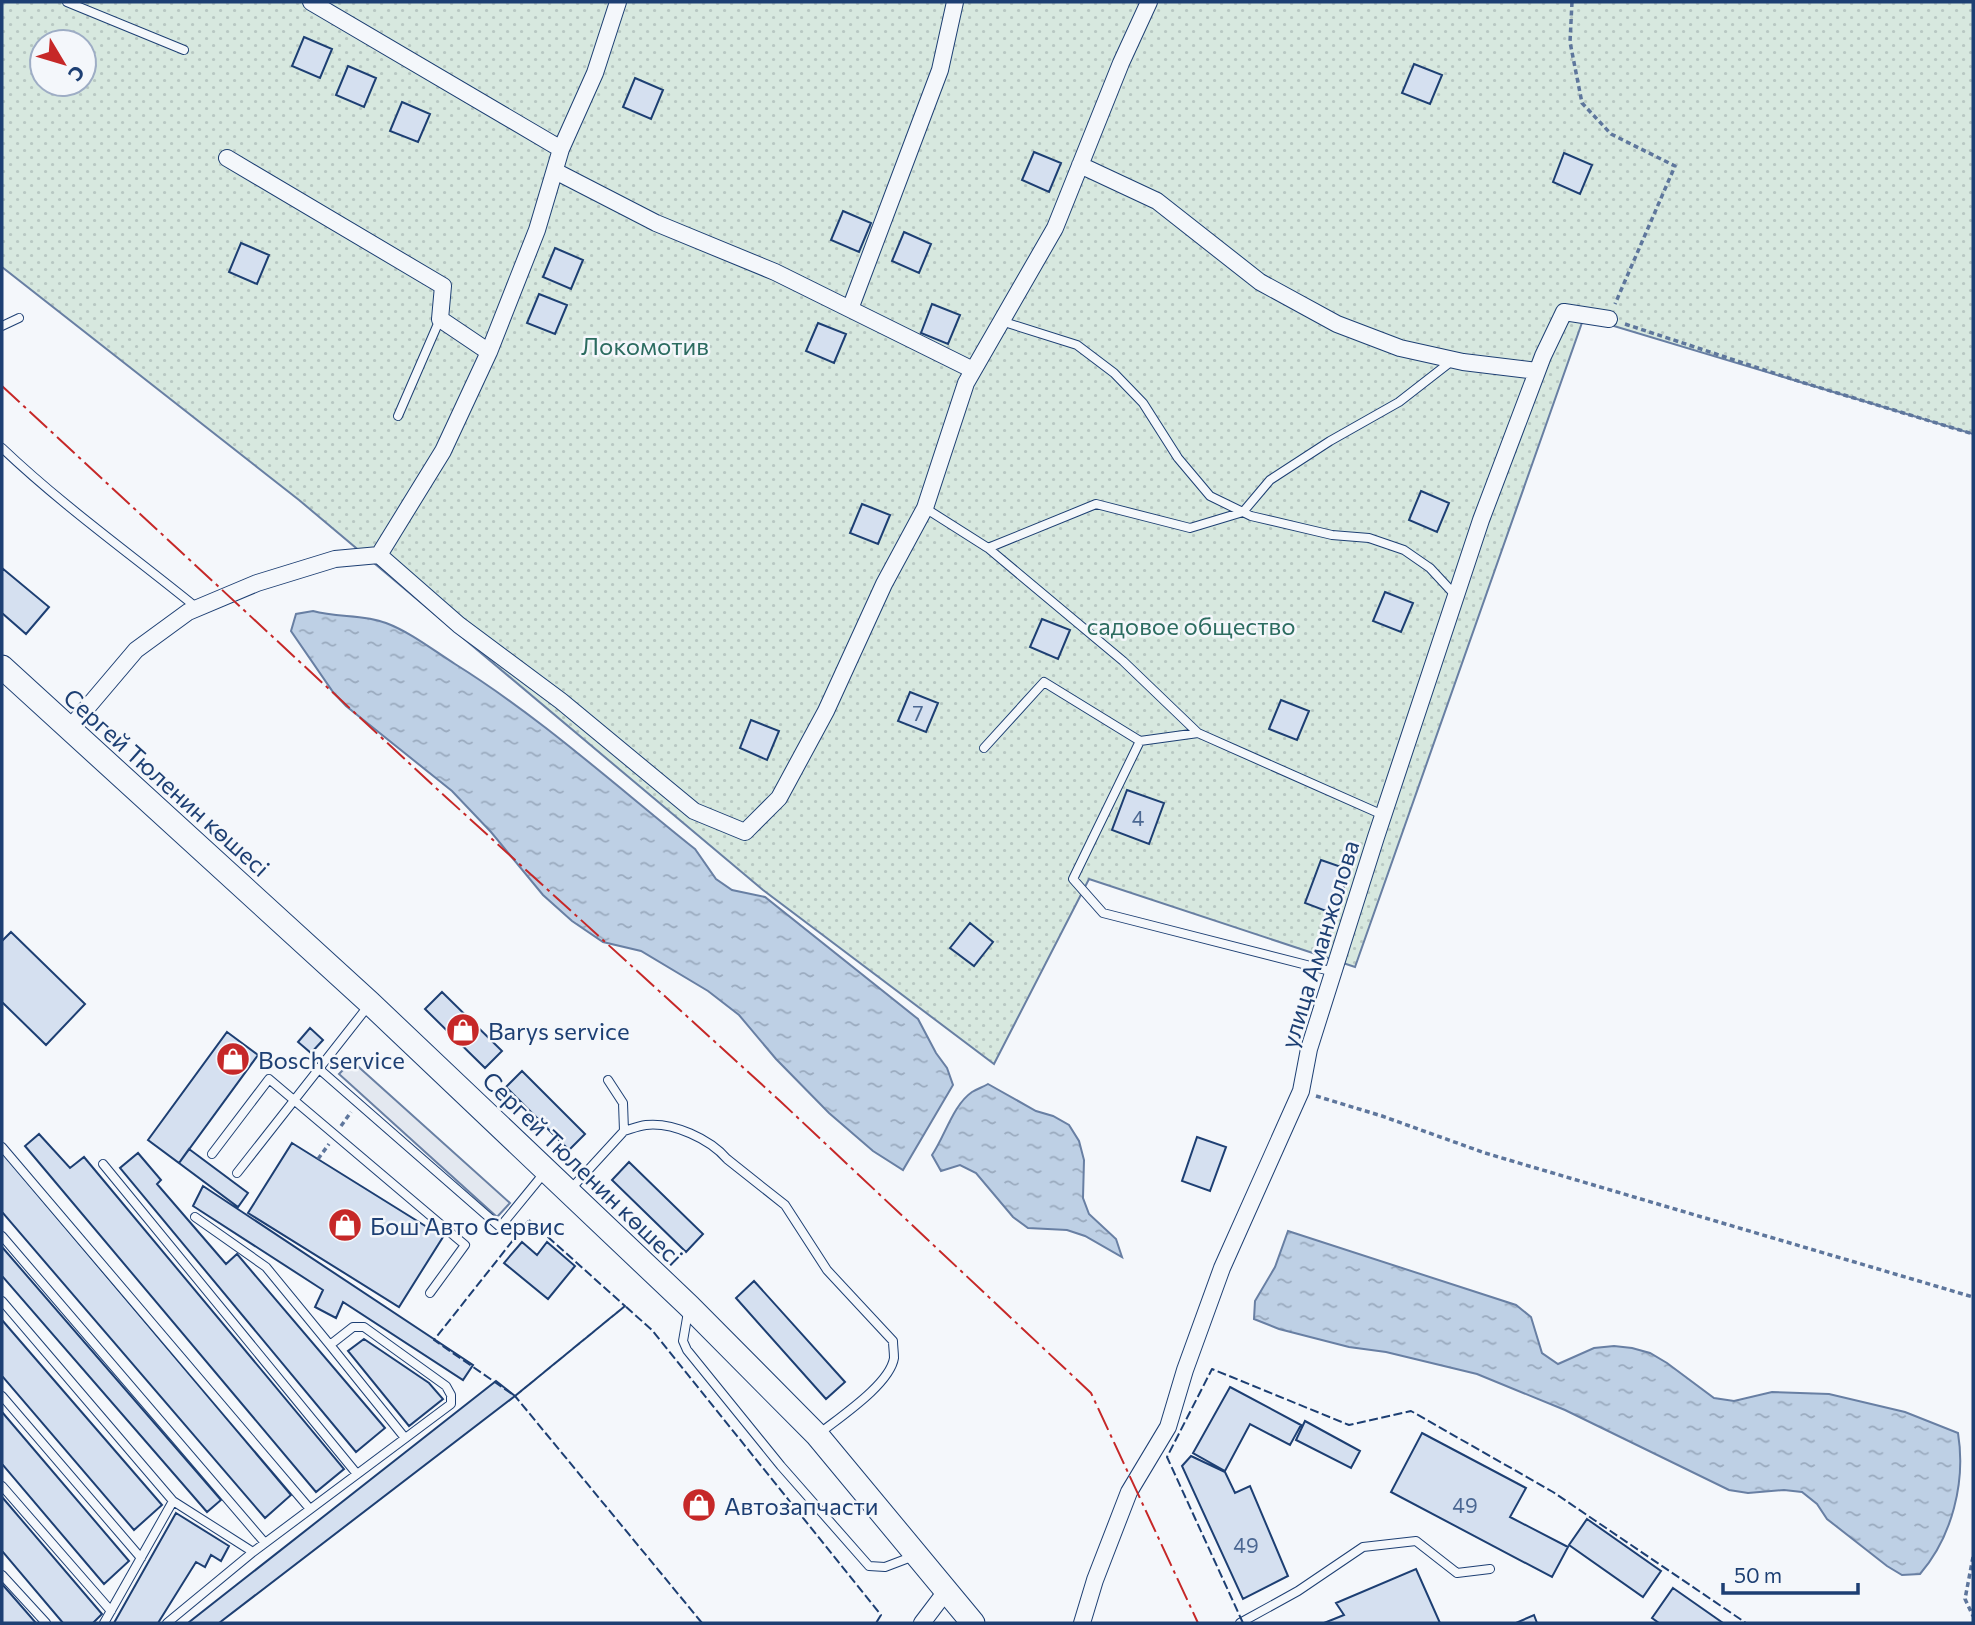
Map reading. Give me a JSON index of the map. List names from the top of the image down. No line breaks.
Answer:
{"streets":{"main road":["Сергей Тюленин көшесі"],"street":["улица Аманжолова"]},"parks":["Локомотив","садовое общество"],"places":{"shop":["Barys service","Bosch service","Бош Авто Сервис","Автозапчасти"]},"house_numbers":["7","4","49","49"],"scale_bar":"50 m","north":"bottom right"}
